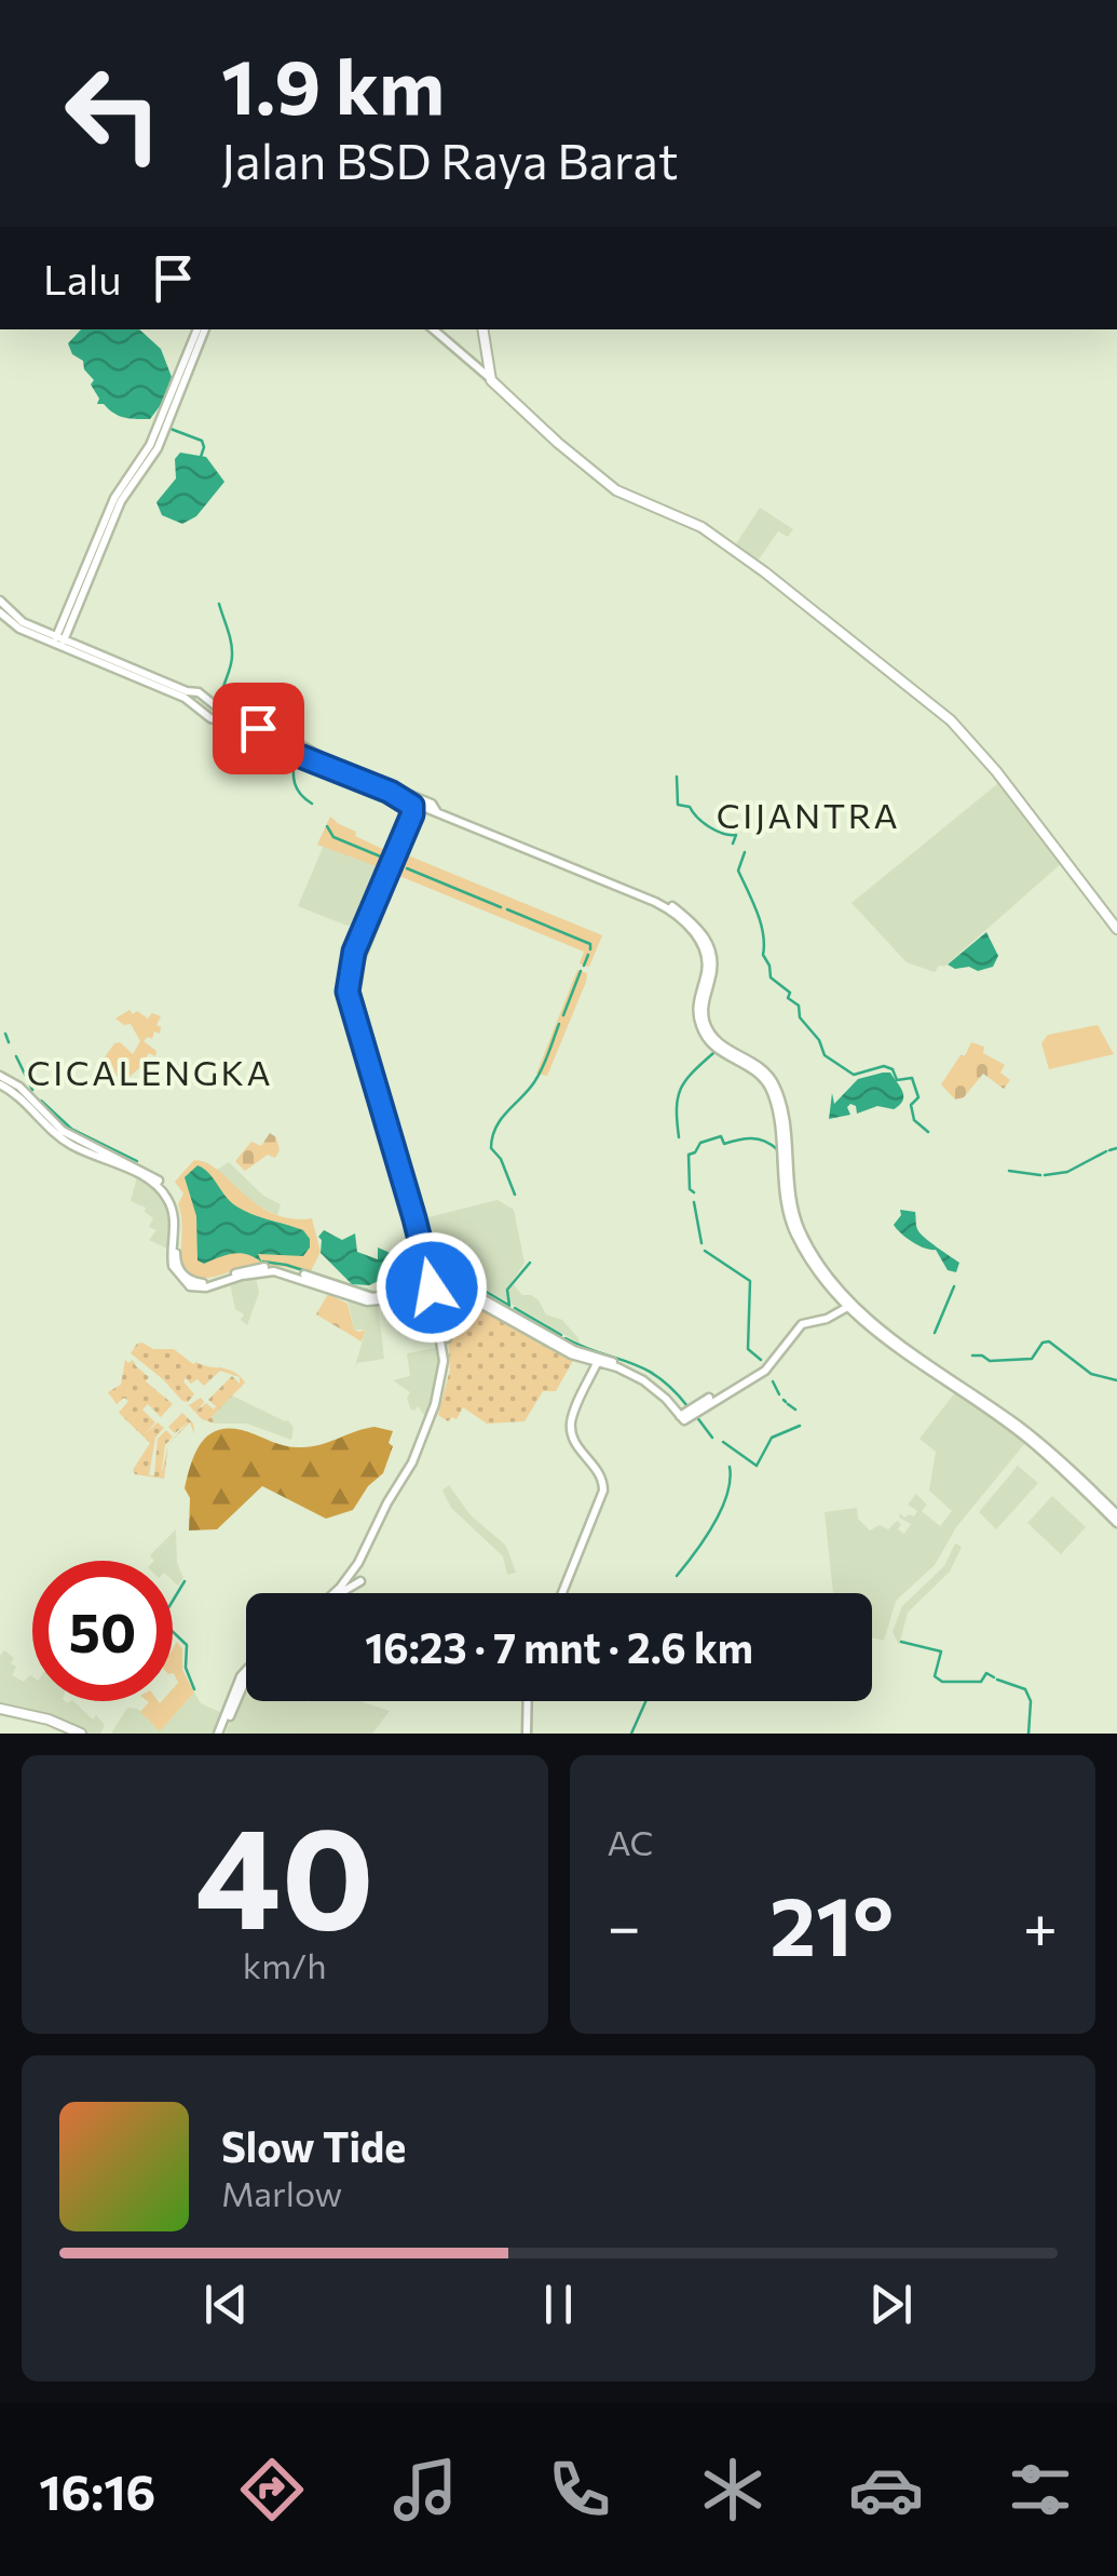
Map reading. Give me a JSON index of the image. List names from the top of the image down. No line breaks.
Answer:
{"districts":["CIJANTRA","CICALENGKA"],"page":{"turn":["1.9 km","Jalan BSD Raya Barat"],"then":"Lalu","limit":"50","trip":"16:23 · 7 mnt · 2.6 km","tile":[["40","km/h"],"AC"],"heat":["−","21°","+"],"song":["Slow Tide","Marlow"],"tabs":"16:16"}}
